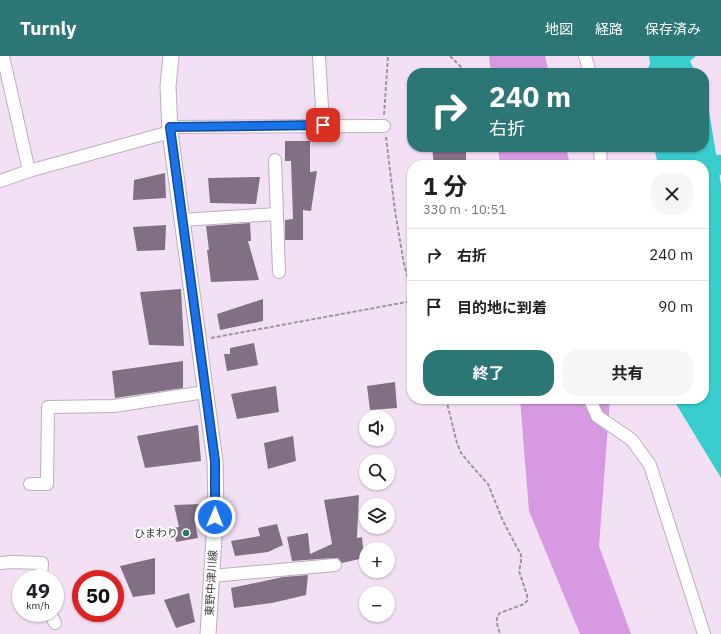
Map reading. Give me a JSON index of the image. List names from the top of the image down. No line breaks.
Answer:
{"streets":{"main road":["東野中津川線"]},"places":["ひまわり"],"page":{"header":"Turnly","nav":["地図","経路","保存済み"],"turn":["240 m","右折"],"heading":["1 分","330 m · 10:51"],"list":[{"name":"右折","value":"240 m"},{"name":"目的地に到着","value":"90 m"}],"buttons":["終了","共有"],"map_buttons":["+","−"],"speed":"49 km/h","limit":"50"}}
